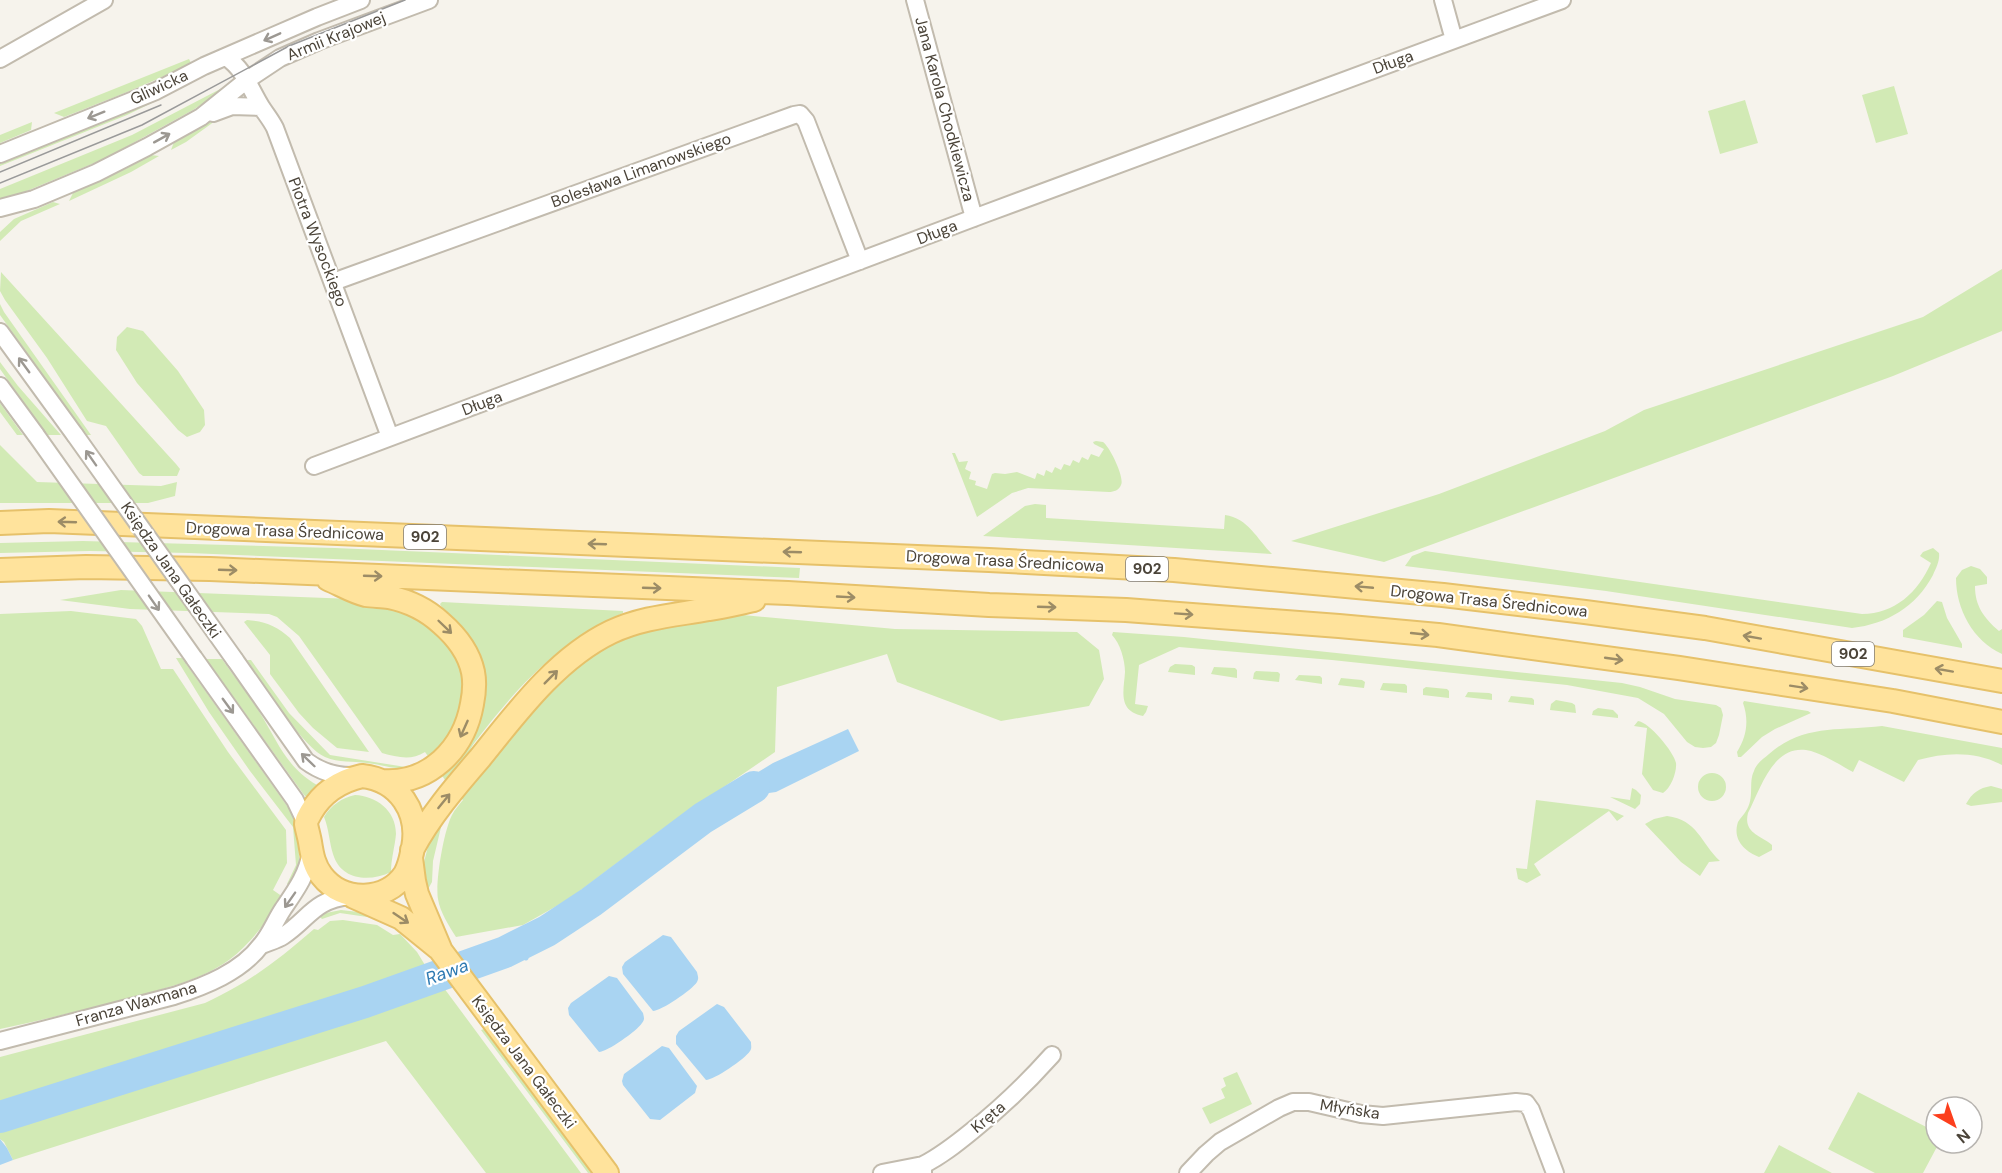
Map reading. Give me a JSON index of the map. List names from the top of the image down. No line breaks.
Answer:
{"streets":{"main road":["Drogowa Trasa Średnicowa","902","Księdza Jana Gałeczki"],"street":["Armii Krajowej","Długa","Gliwicka","Jana Karola Chodkiewicza","Bolesława Limanowskiego","Piotra Wysockiego","Franza Waxmana","Młyńska","Kręta"]},"crossings":[["Armii Krajowej","Gliwicka"],["Armii Krajowej","Piotra Wysockiego"],["Długa","Jana Karola Chodkiewicza"],["Długa","Bolesława Limanowskiego"],["Długa","Piotra Wysockiego"],["Gliwicka","Piotra Wysockiego"],["Bolesława Limanowskiego","Piotra Wysockiego"],["Księdza Jana Gałeczki","Franza Waxmana"]],"water":["Rawa"],"north":"bottom right"}
